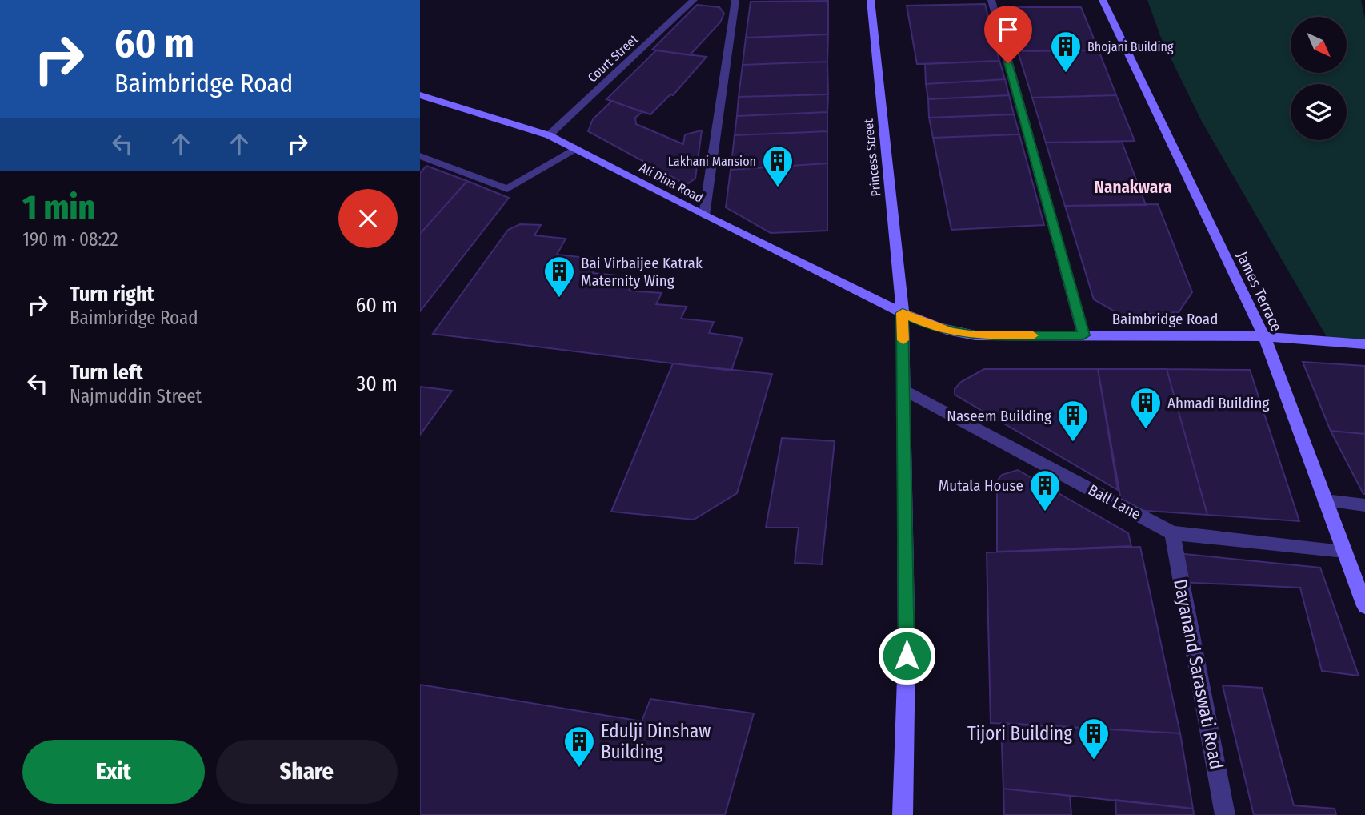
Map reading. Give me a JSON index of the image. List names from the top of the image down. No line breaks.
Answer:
{"streets":{"street":["Court Street","Princess Street","Ali Dina Road","James Terrace","Baimbridge Road","Ball Lane","Dayanand Saraswati Road"]},"crossings":[["Court Street","Ali Dina Road"],["Princess Street","Ali Dina Road"],["Princess Street","Baimbridge Road"],["Princess Street","Ball Lane"],["Ali Dina Road","Baimbridge Road"],["James Terrace","Baimbridge Road"],["James Terrace","Ball Lane"],["Ball Lane","Dayanand Saraswati Road"]],"districts":["Nanakwara"],"places":{"building":["Bhojani Building","Lakhani Mansion","Bai Virbaijee Katrak Maternity Wing","Ahmadi Building","Naseem Building","Mutala House","Tijori Building","Edulji Dinshaw Building"]},"north":"bottom right","page":{"turn":["60 m","Baimbridge Road"],"heading":["1 min","190 m · 08:22"],"list":[{"name":"Turn right","note":"Baimbridge Road","value":"60 m"},{"name":"Turn left","note":"Najmuddin Street","value":"30 m"}],"buttons":["Exit","Share"]}}
